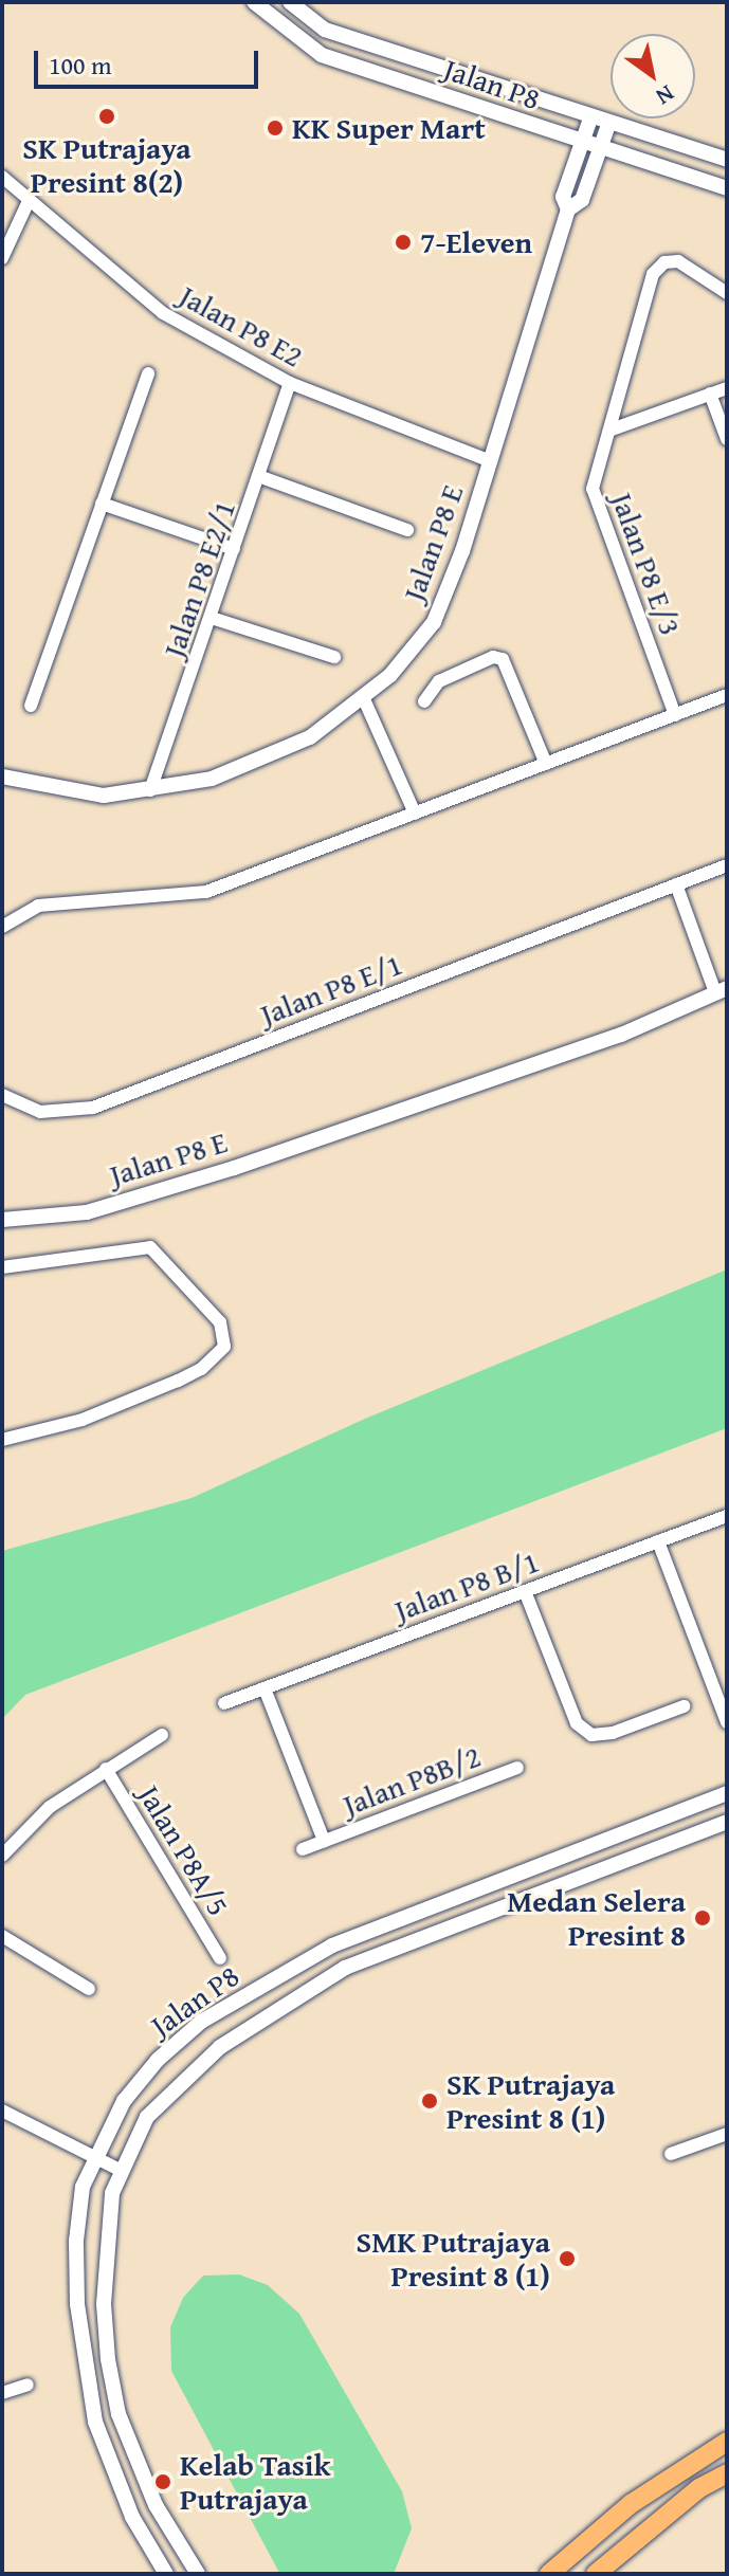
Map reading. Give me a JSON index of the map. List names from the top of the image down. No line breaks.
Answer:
{"streets":{"street":["Jalan P8","Jalan P8 E2","Jalan P8 E","Jalan P8 E/3","Jalan P8 E2/1","Jalan P8 E/1","Jalan P8 B/1","Jalan P8B/2","Jalan P8A/5"]},"crossings":[["Jalan P8 E2","Jalan P8 E"],["Jalan P8 E2","Jalan P8 E2/1"],["Jalan P8 E","Jalan P8 E2/1"],["Jalan P8 B/1","Jalan P8B/2"]],"places":["SK Putrajaya Presint 8(2)","KK Super Mart","7-Eleven","Medan Selera Presint 8","SK Putrajaya Presint 8 (1)","SMK Putrajaya Presint 8 (1)","Kelab Tasik Putrajaya"],"scale_bar":"100 m","north":"bottom right"}
